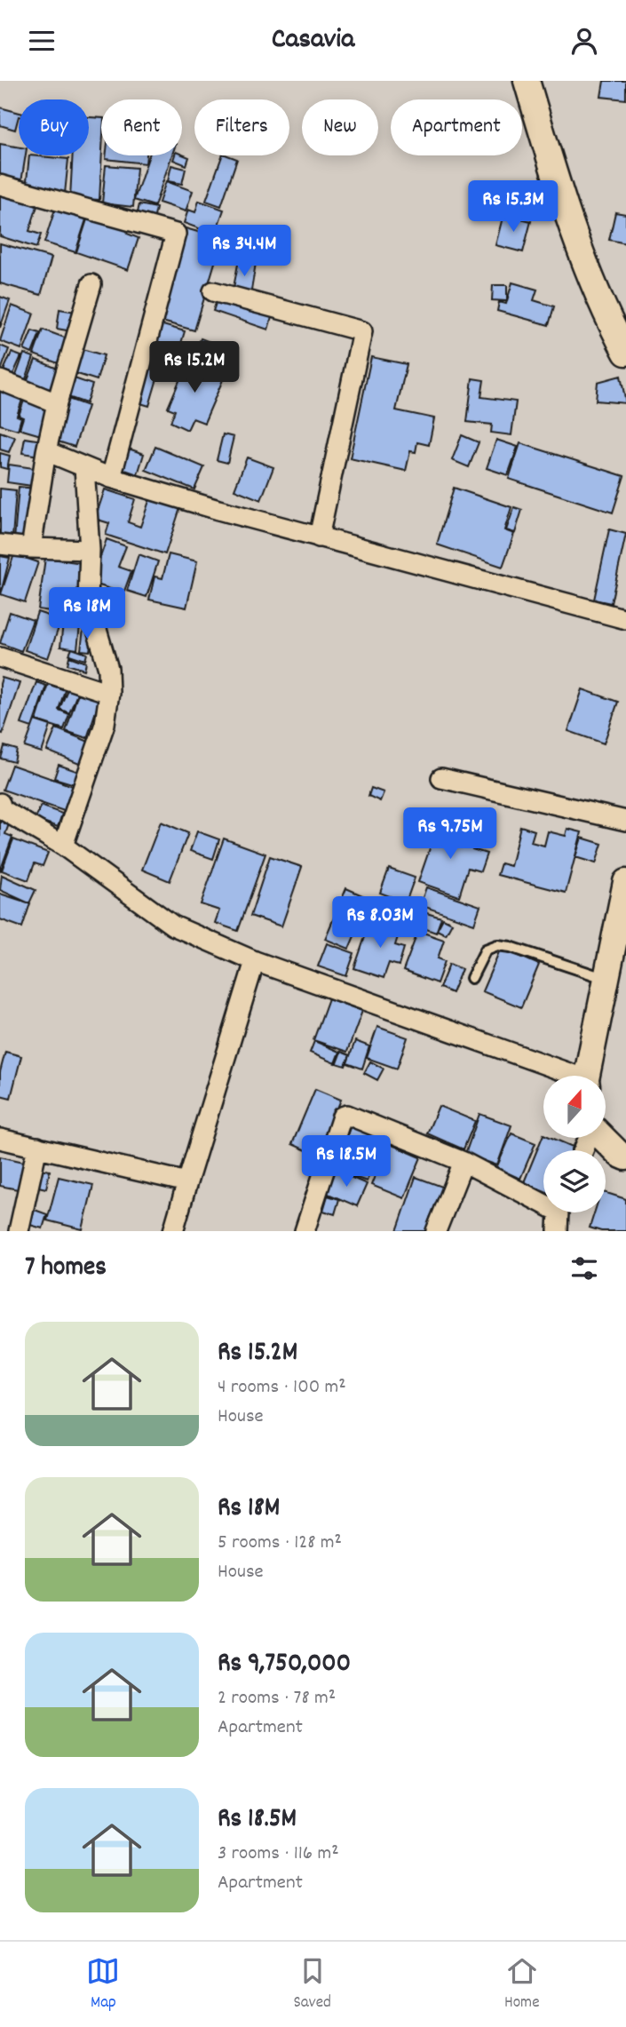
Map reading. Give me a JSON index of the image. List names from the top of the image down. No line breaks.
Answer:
{"north":"top","page":{"header":"Casavia","chip":["Buy","Rent","Filters","New","Apartment"],"price":["Rs 15.3M","Rs 34.4M","Rs 15.2M","Rs 18M","Rs 9.75M","Rs 8.03M","Rs 18.5M"],"heading":"7 homes","list":[{"name":"Rs 15.2M","note":"4 rooms · 100 m² · House"},{"name":"Rs 18M","note":"5 rooms · 128 m² · House"},{"name":"Rs 9,750,000","note":"2 rooms · 78 m² · Apartment"},{"name":"Rs 18.5M","note":"3 rooms · 116 m² · Apartment"}],"tabs":["Map","Saved","Home"]}}
